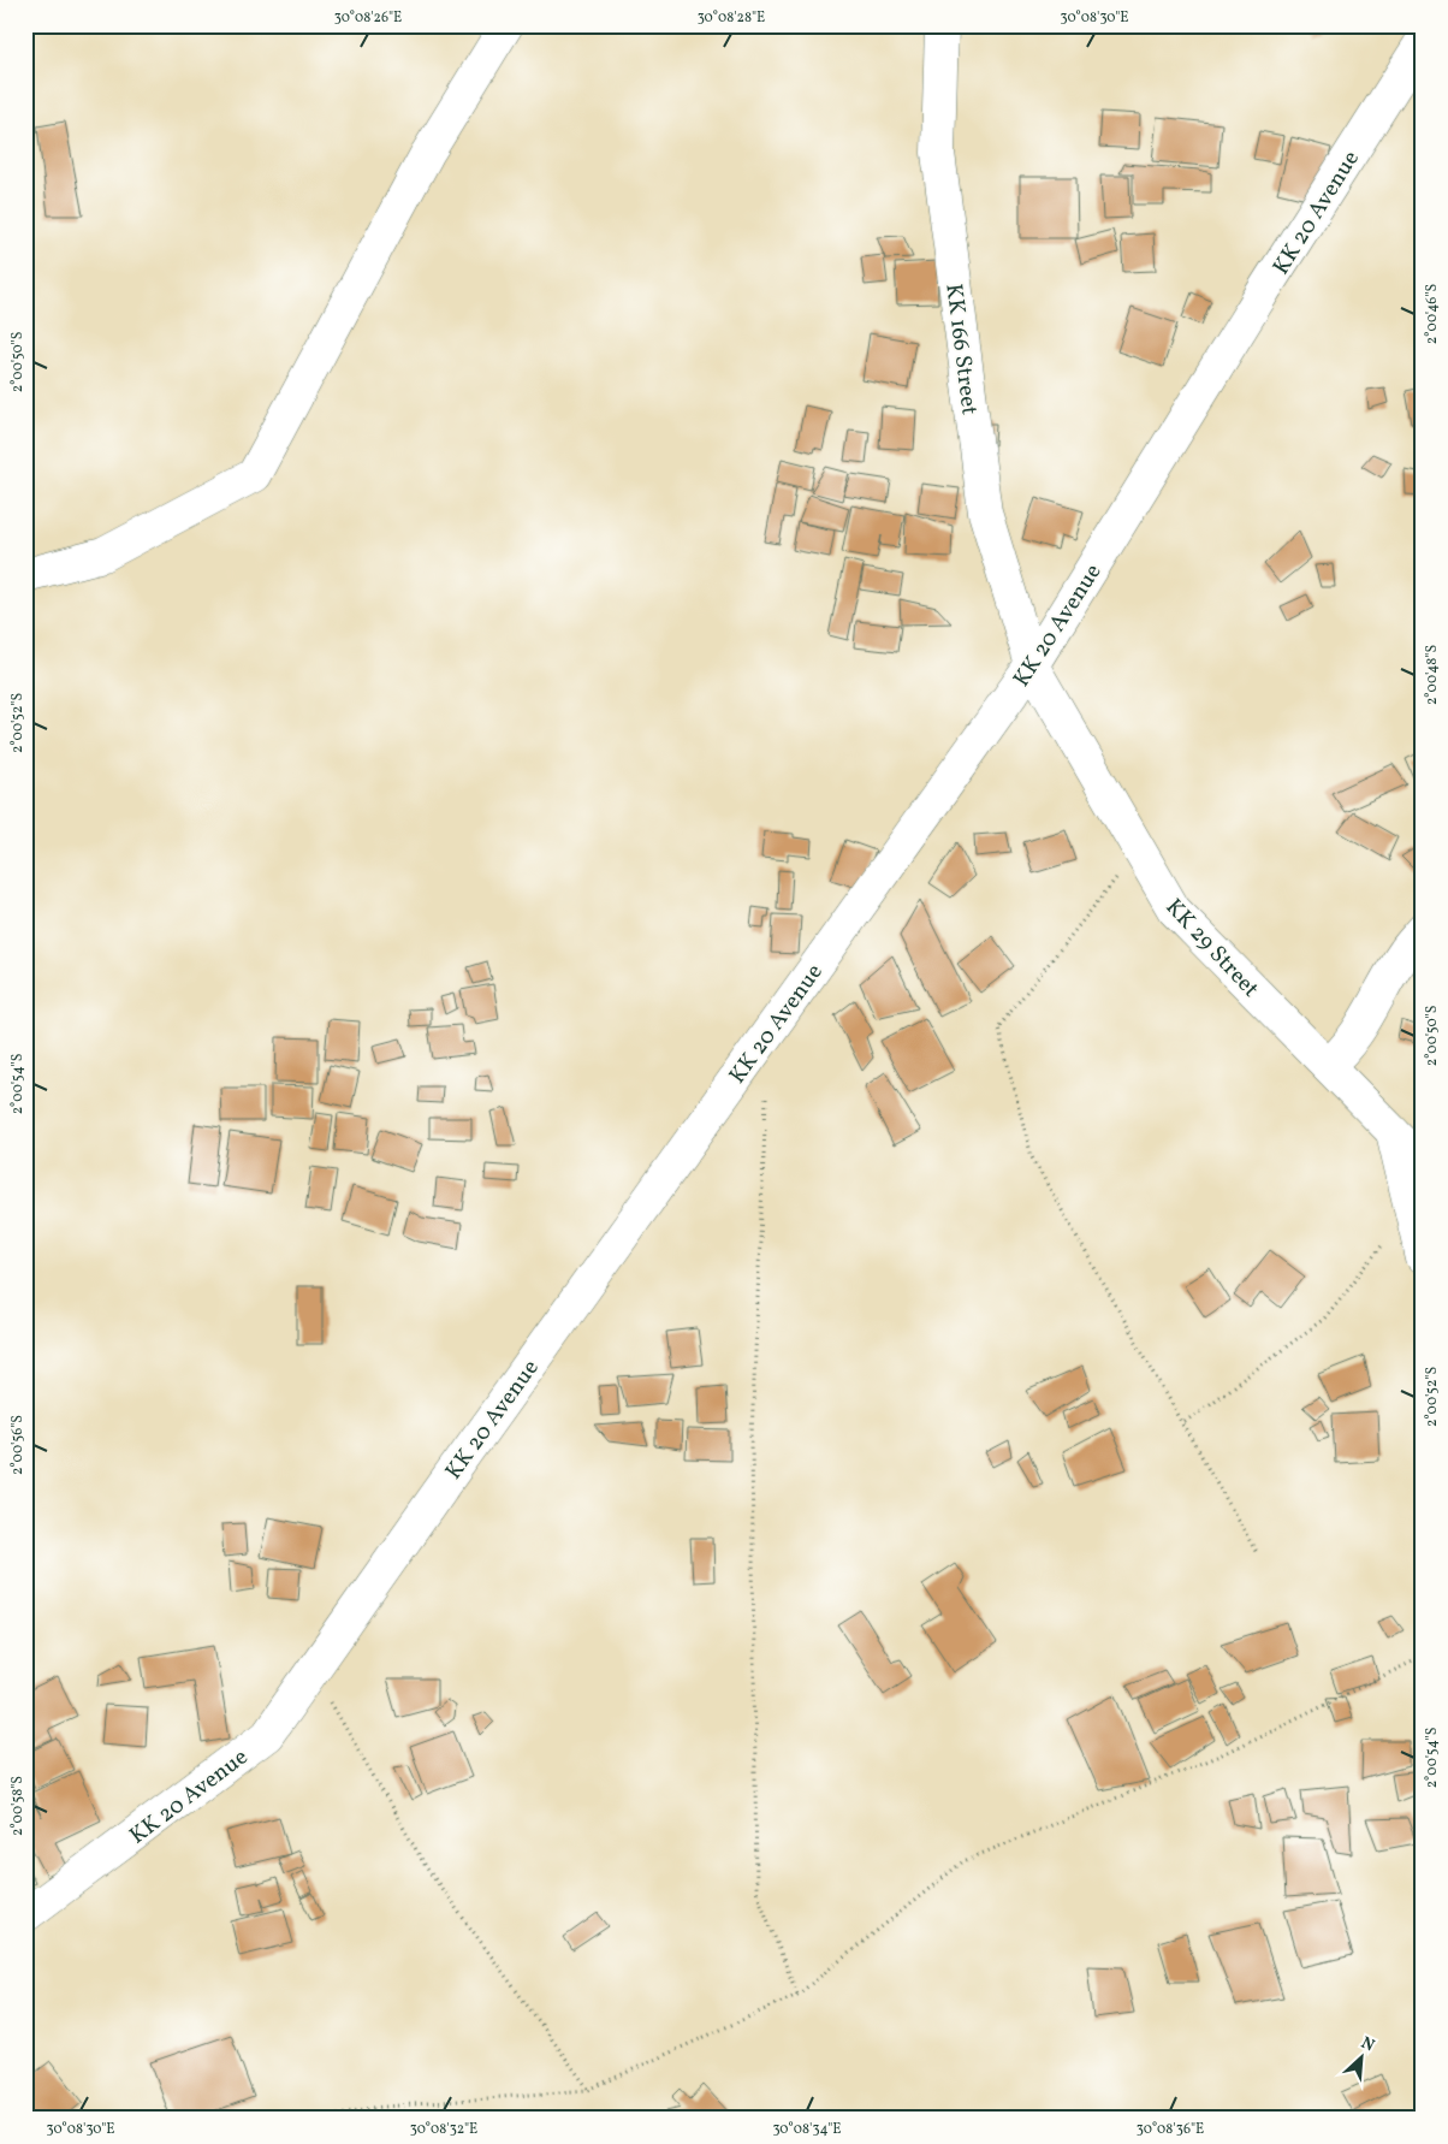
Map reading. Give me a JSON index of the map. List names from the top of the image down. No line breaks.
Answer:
{"streets":{"street":["KK 20 Avenue","KK 166 Street","KK 29 Street"]},"crossings":[["KK 20 Avenue","KK 166 Street"],["KK 20 Avenue","KK 29 Street"],["KK 166 Street","KK 29 Street"]],"north":"top right","coordinates":["30°08'26\"E","30°08'28\"E","30°08'30\"E","2°00'46\"S","2°00'50\"S","2°00'48\"S","2°00'52\"S","2°00'54\"S","2°00'56\"S","2°00'58\"S","30°08'32\"E","30°08'34\"E","30°08'36\"E"]}
